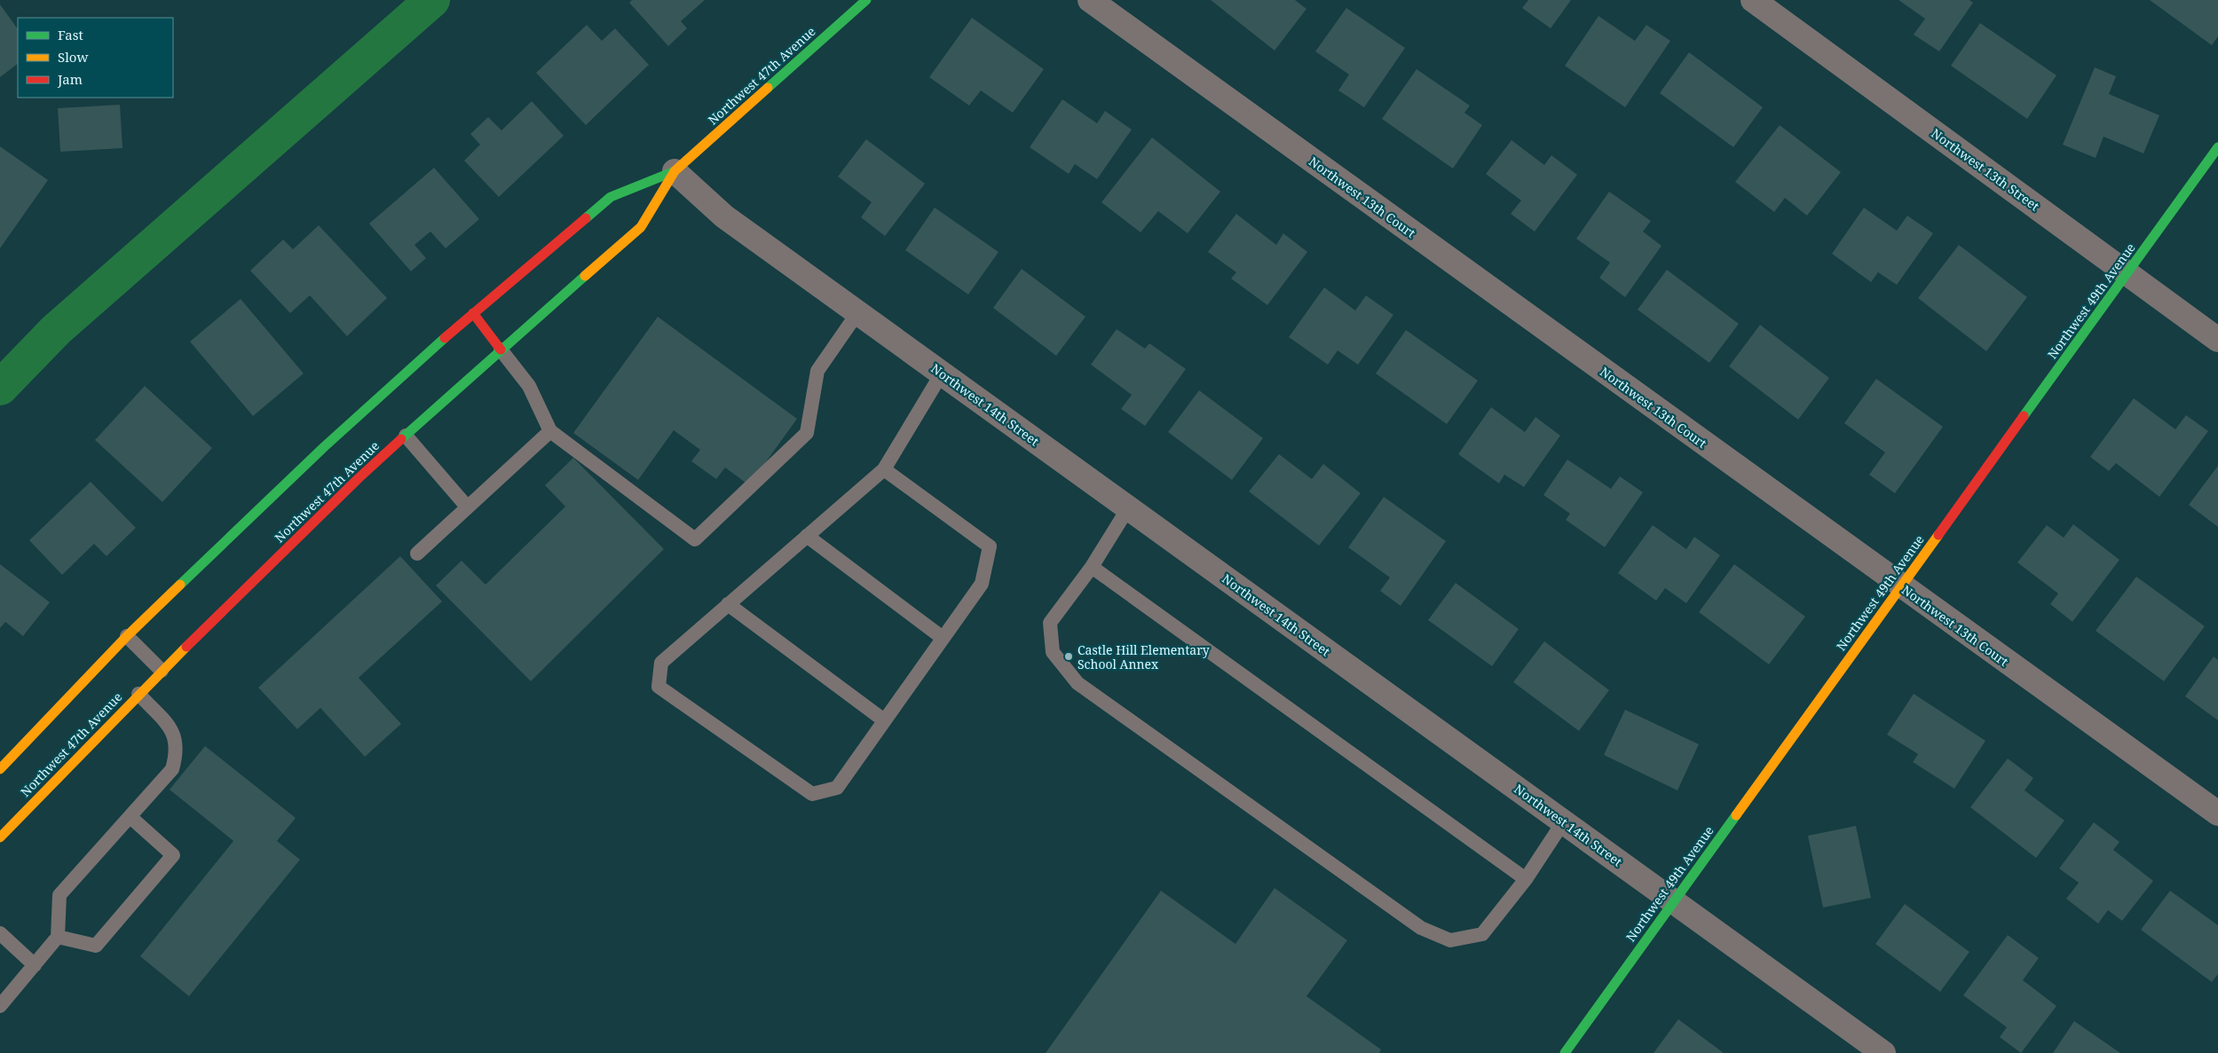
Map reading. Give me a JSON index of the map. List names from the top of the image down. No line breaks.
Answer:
{"streets":{"street":["Northwest 47th Avenue","Northwest 13th Street","Northwest 13th Court","Northwest 49th Avenue","Northwest 14th Street"]},"crossings":[["Northwest 47th Avenue","Northwest 14th Street"],["Northwest 13th Street","Northwest 49th Avenue"],["Northwest 13th Court","Northwest 49th Avenue"],["Northwest 49th Avenue","Northwest 14th Street"]],"places":["Castle Hill Elementary School Annex"],"legend":["Fast","Slow","Jam"]}
